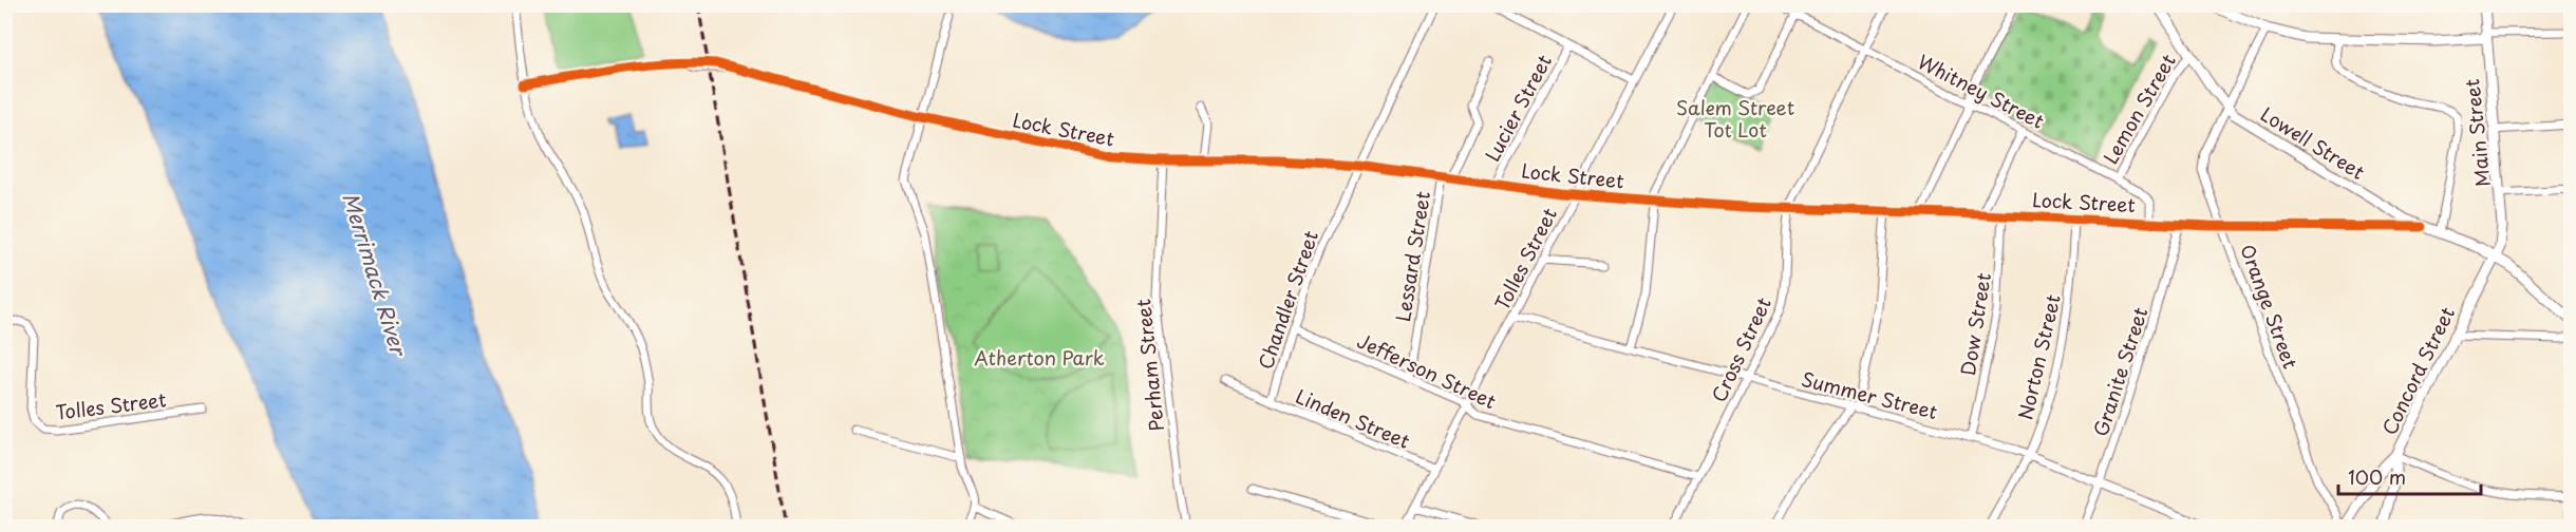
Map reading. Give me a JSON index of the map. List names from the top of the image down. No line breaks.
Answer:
{"streets":{"street":["Whitney Street","Lucier Street","Lemon Street","Lock Street","Main Street","Lowell Street","Lessard Street","Tolles Street","Chandler Street","Orange Street","Dow Street","Cross Street","Norton Street","Perham Street","Jefferson Street","Concord Street","Granite Street","Summer Street","Linden Street"]},"crossings":[["Whitney Street","Lemon Street"],["Whitney Street","Lock Street"],["Whitney Street","Cross Street"],["Lucier Street","Lock Street"],["Lemon Street","Lowell Street"],["Lock Street","Lowell Street"],["Lock Street","Lessard Street"],["Lock Street","Tolles Street"],["Lock Street","Chandler Street"],["Lock Street","Orange Street"],["Lock Street","Dow Street"],["Lock Street","Cross Street"],["Lock Street","Norton Street"],["Lock Street","Perham Street"],["Lock Street","Granite Street"],["Main Street","Lowell Street"],["Main Street","Concord Street"],["Lowell Street","Orange Street"],["Lowell Street","Concord Street"],["Lessard Street","Jefferson Street"],["Tolles Street","Jefferson Street"],["Tolles Street","Summer Street"],["Tolles Street","Linden Street"],["Chandler Street","Jefferson Street"],["Chandler Street","Linden Street"],["Orange Street","Concord Street"],["Dow Street","Summer Street"],["Cross Street","Jefferson Street"],["Cross Street","Summer Street"],["Norton Street","Summer Street"],["Granite Street","Summer Street"]],"water":["Merrimack River"],"parks":["Salem Street Tot Lot","Atherton Park"],"scale_bar":"100 m"}
